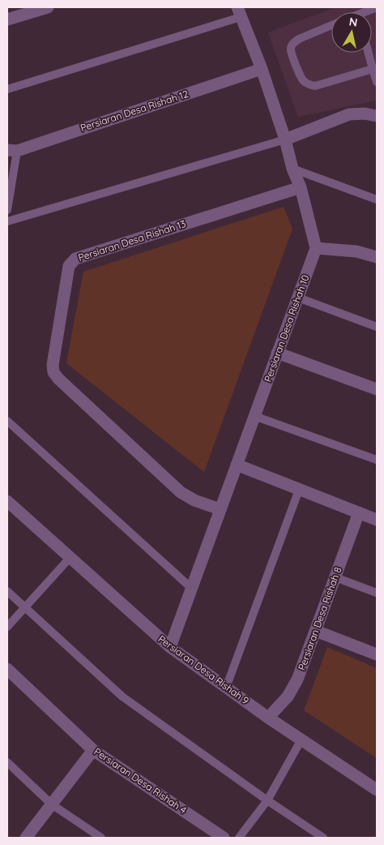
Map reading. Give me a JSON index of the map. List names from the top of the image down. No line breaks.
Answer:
{"streets":{"street":["Persiaran Desa Rishah 12","Persiaran Desa Rishah 13","Persiaran Desa Rishah 10","Persiaran Desa Rishah 8","Persiaran Desa Rishah 9","Persiaran Desa Rishah 4"]},"crossings":[["Persiaran Desa Rishah 13","Persiaran Desa Rishah 10"],["Persiaran Desa Rishah 10","Persiaran Desa Rishah 9"],["Persiaran Desa Rishah 8","Persiaran Desa Rishah 9"]],"north":"top"}
